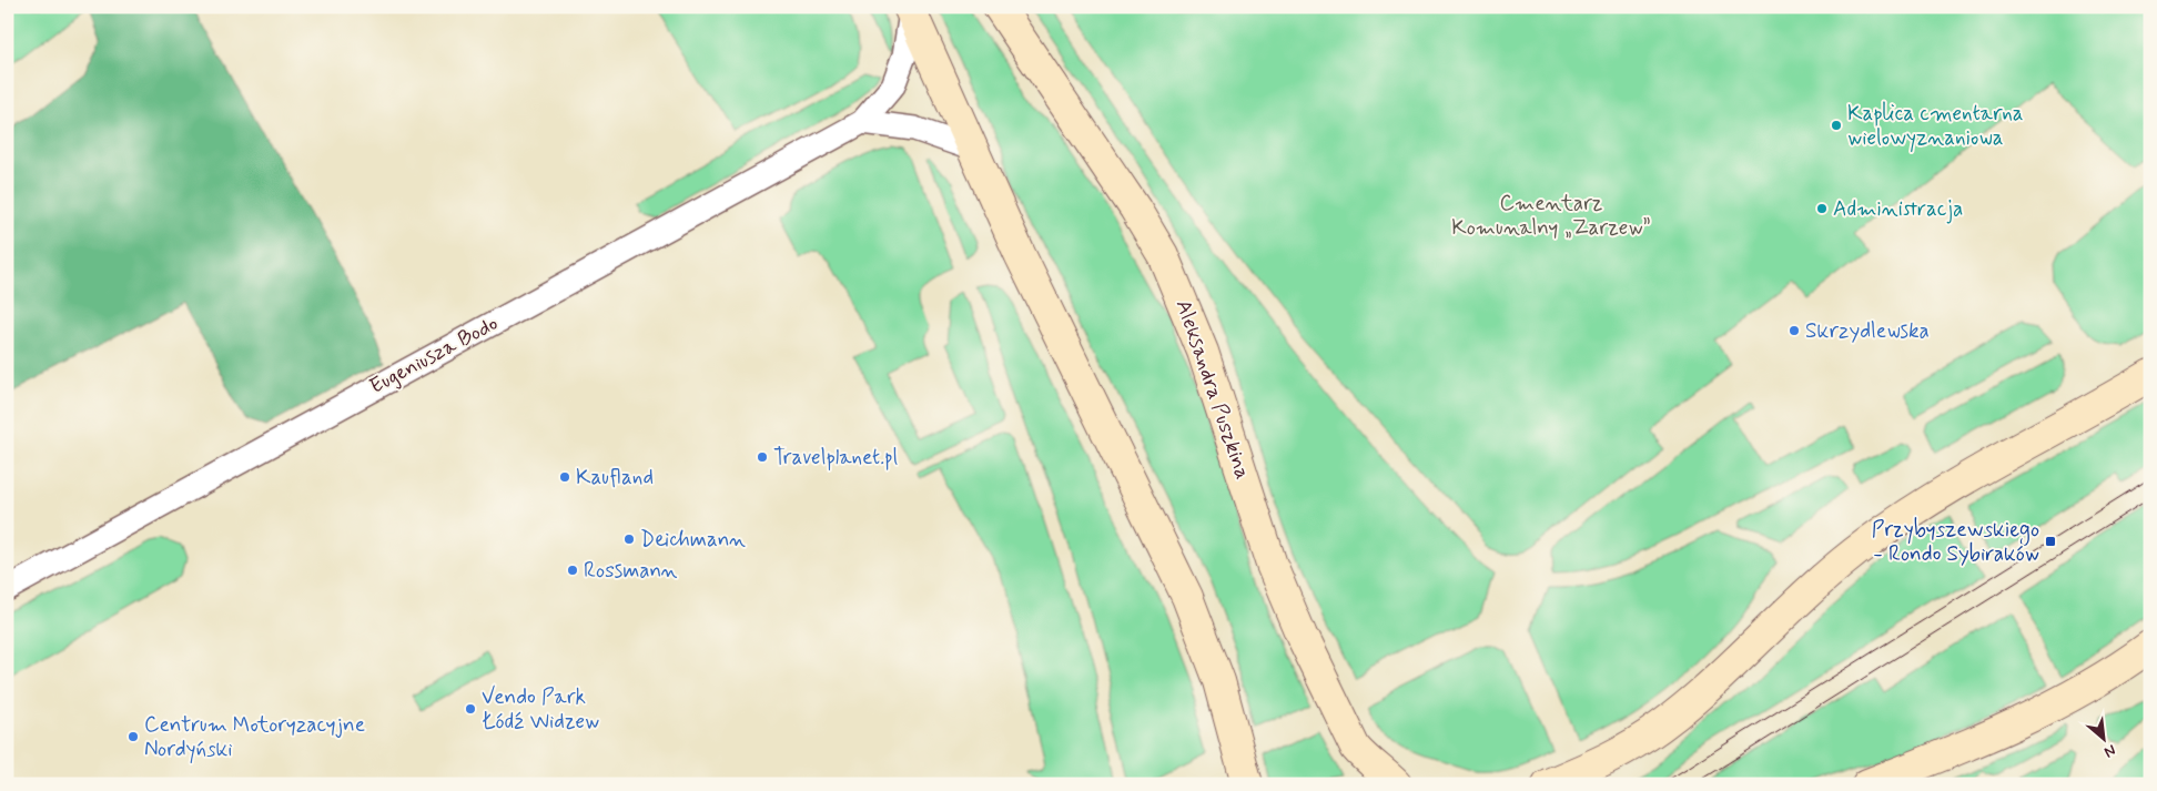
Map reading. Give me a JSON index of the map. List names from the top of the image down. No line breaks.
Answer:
{"streets":{"main road":["Aleksandra Puszkina"],"street":["Eugeniusza Bodo"]},"parks":["Cmentarz Komunalny „Zarzew”"],"places":{"other":["Kaplica cmentarna wielowyznaniowa","Administracja","Skrzydlewska","Travelplanet.pl","Kaufland","Deichmann","Rossmann","Vendo Park Łódź Widzew","Centrum Motoryzacyjne Nordyński"],"transit":["Przybyszewskiego - Rondo Sybiraków"]},"north":"bottom right"}
